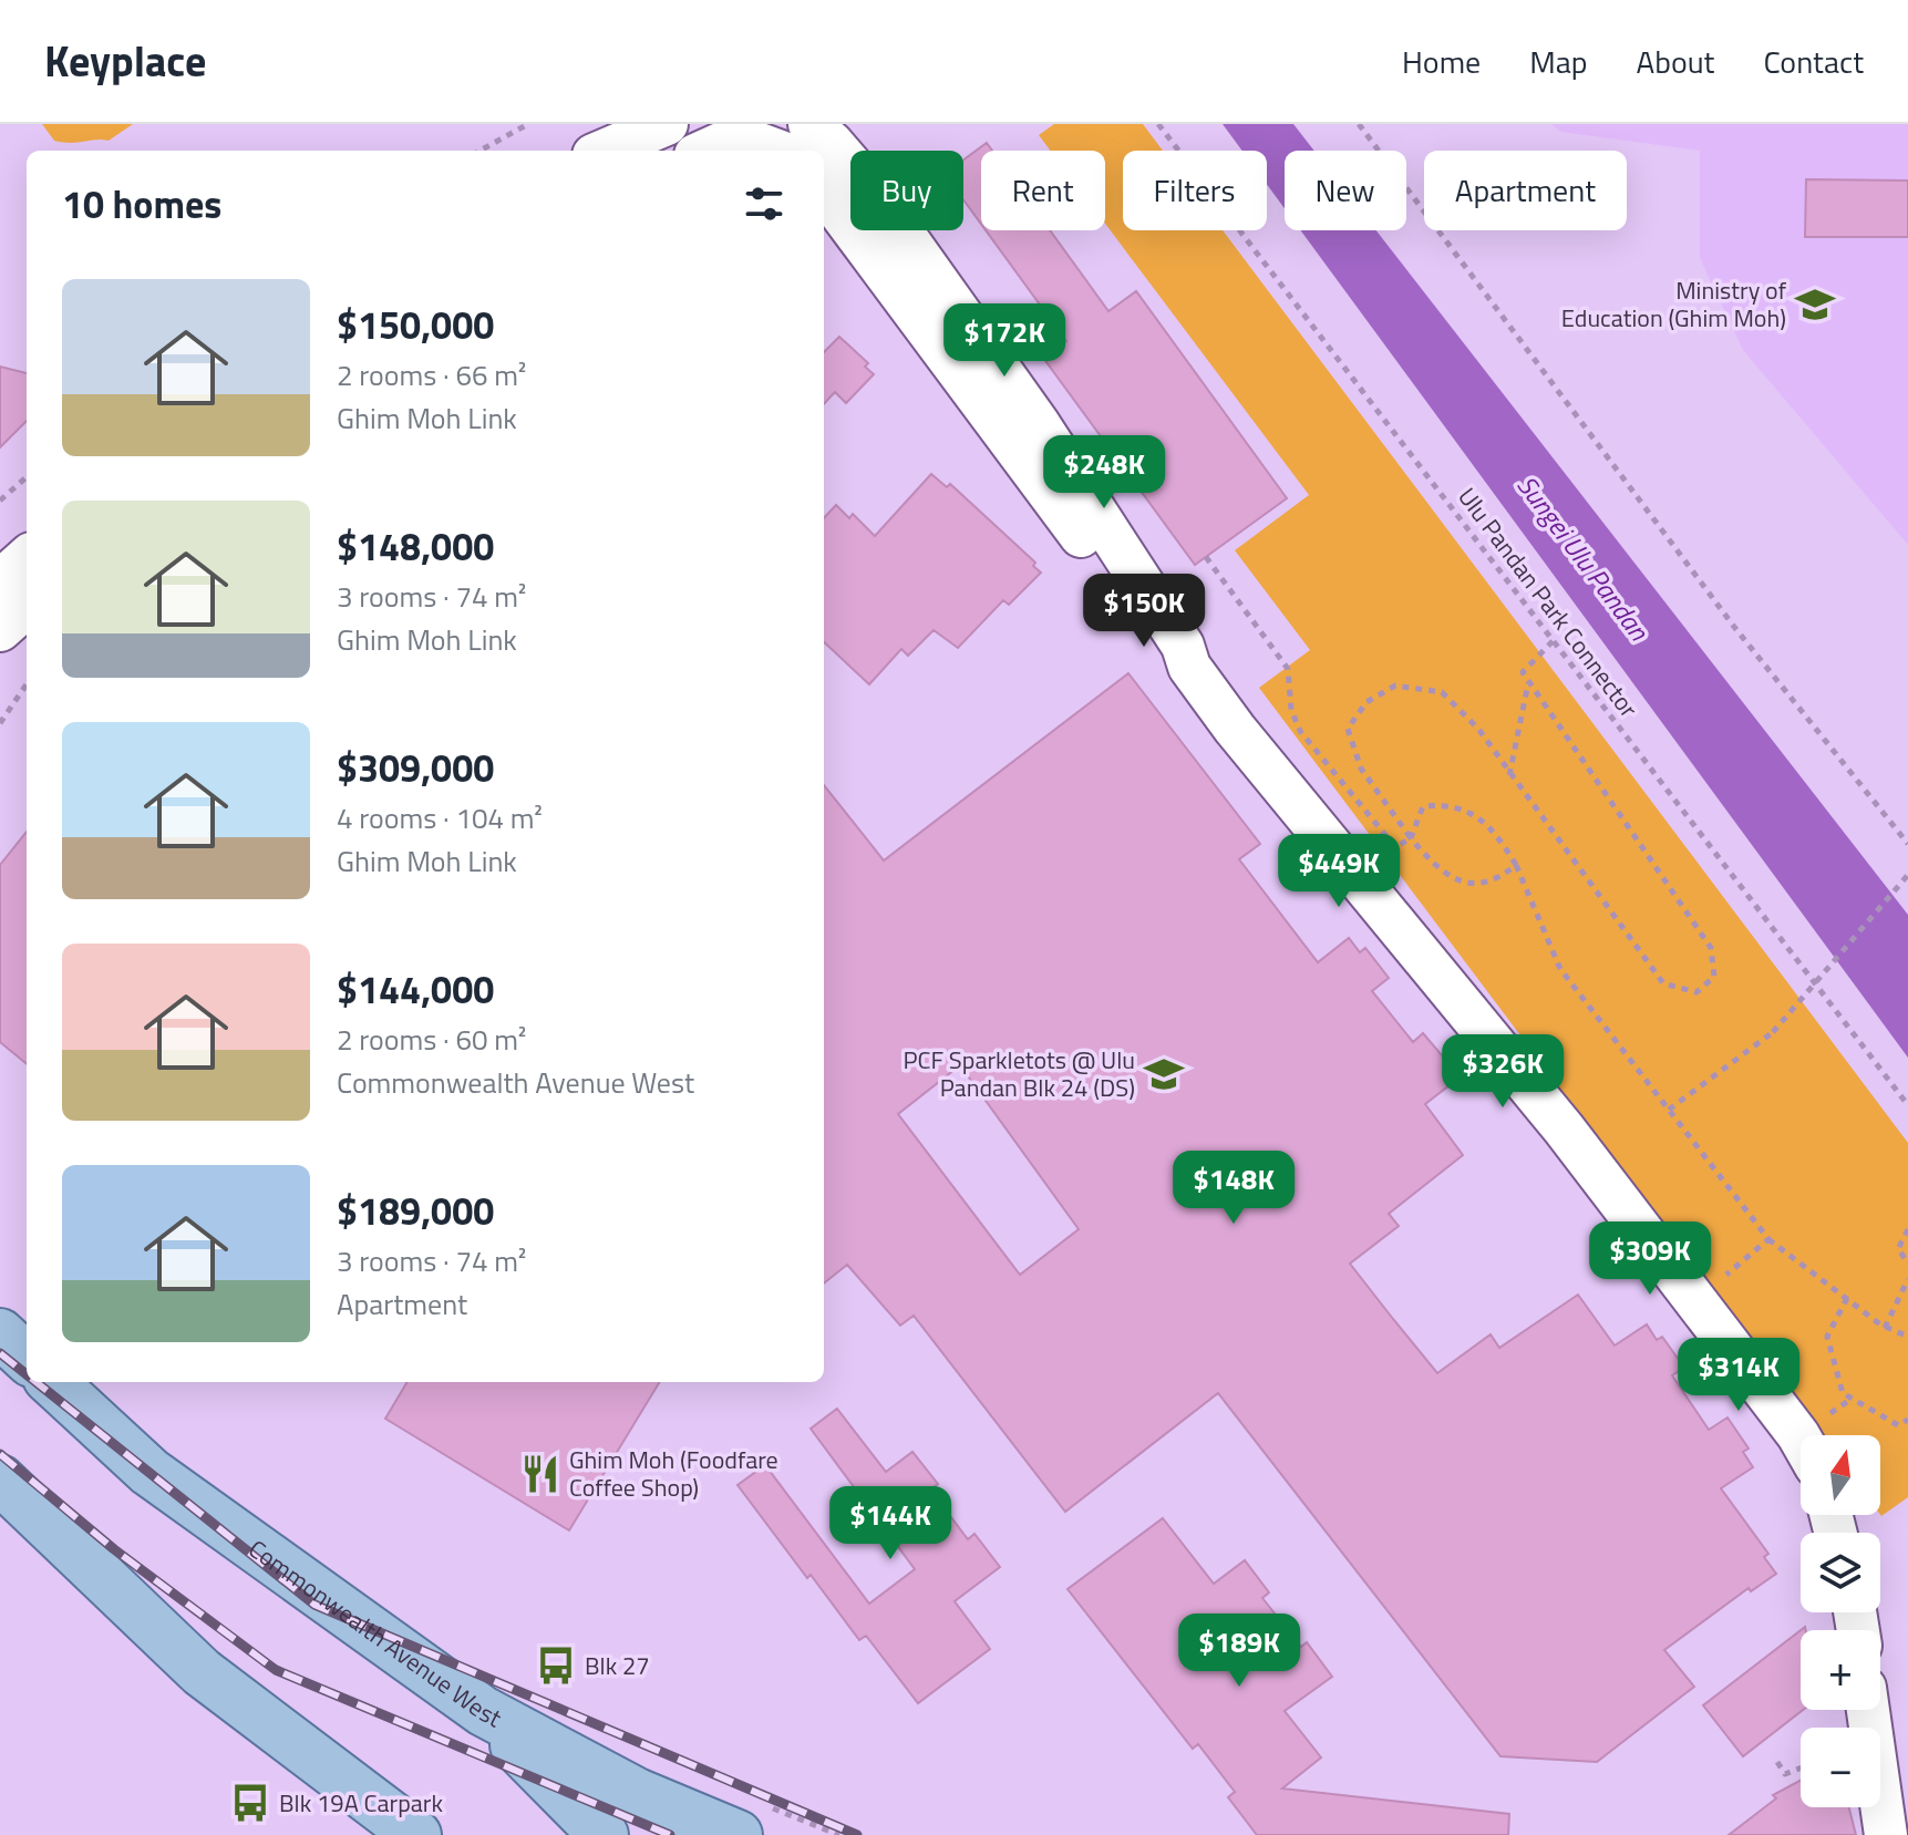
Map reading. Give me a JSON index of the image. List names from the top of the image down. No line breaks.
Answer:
{"streets":{"main road":["Commonwealth Avenue West"],"path":["Ulu Pandan Park Connector"]},"water":["Sungei Ulu Pandan"],"places":{"school or university":["Ministry of Education (Ghim Moh)","PCF Sparkletots @ Ulu Pandan Blk 24 (DS)"],"restaurant":["Ghim Moh (Foodfare Coffee Shop)"],"bus stop":["Blk 27","Blk 19A Carpark"]},"north":"top","page":{"header":"Keyplace","nav":["Home","Map","About","Contact"],"chip":["Buy","Rent","Filters","New","Apartment"],"heading":"10 homes","list":[{"name":"$150,000","note":"2 rooms · 66 m² · Ghim Moh Link"},{"name":"$148,000","note":"3 rooms · 74 m² · Ghim Moh Link"},{"name":"$309,000","note":"4 rooms · 104 m² · Ghim Moh Link"},{"name":"$144,000","note":"2 rooms · 60 m² · Commonwealth Avenue West"},{"name":"$189,000","note":"3 rooms · 74 m² · Apartment"}],"price":["$172K","$248K","$150K","$449K","$326K","$148K","$309K","$314K","$144K","$189K"],"map_buttons":["+","−"]}}
